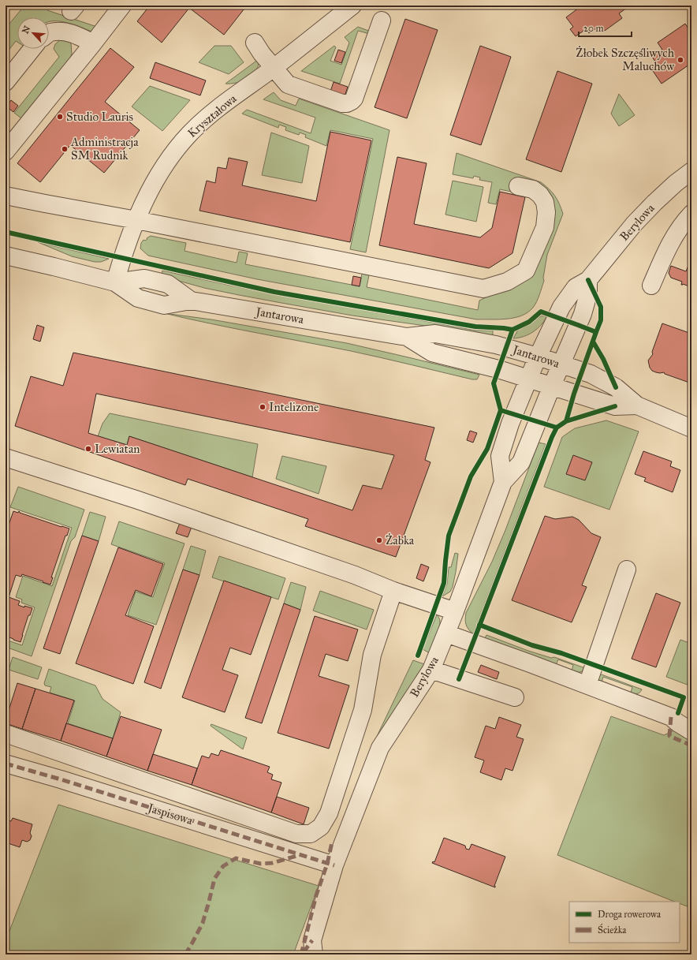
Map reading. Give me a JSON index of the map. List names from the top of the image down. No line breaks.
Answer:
{"streets":{"street":["Kryształowa","Berylowa","Jantarowa","Jaspisowa"]},"crossings":[["Kryształowa","Jantarowa"],["Berylowa","Jantarowa"],["Berylowa","Jaspisowa"]],"places":["Żłobek Szczęśliwych Maluchów","Studio Lauris","Administracja SM Rudnik","Intelizone","Lewiatan","Żabka"],"legend":["Droga rowerowa","Ścieżka"],"scale_bar":"20 m","north":"top left"}
